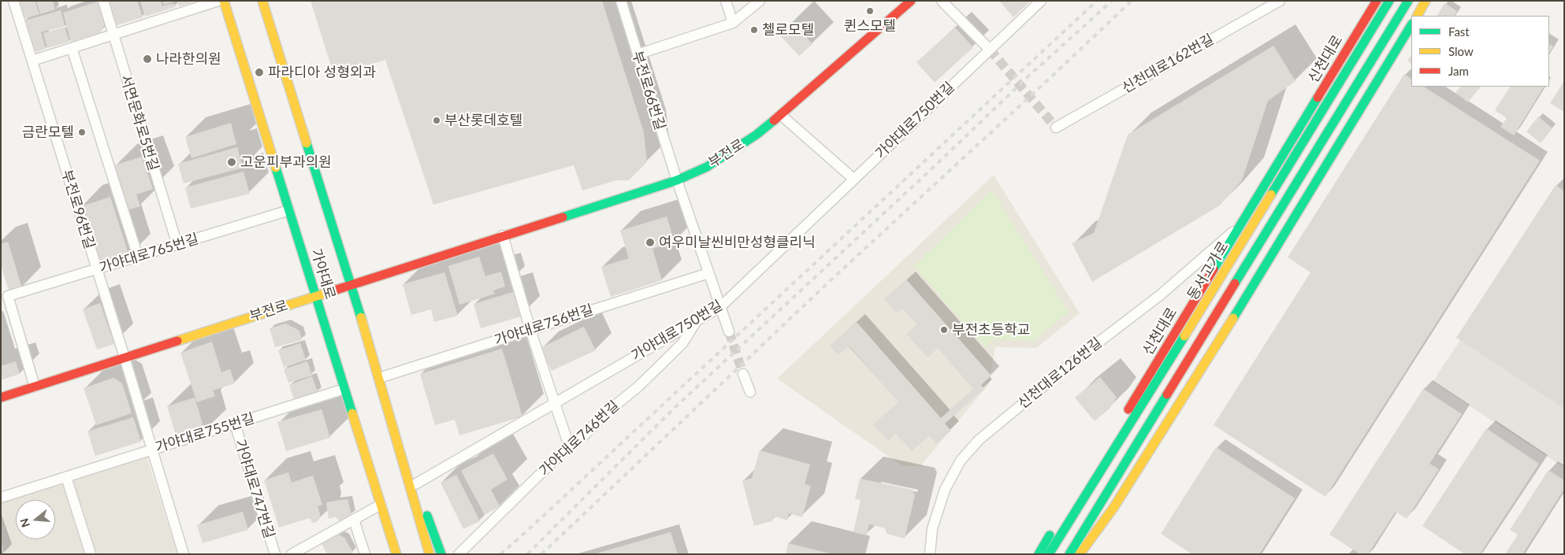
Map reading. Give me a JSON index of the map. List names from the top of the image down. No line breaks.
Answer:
{"streets":{"main road":["신천대로","부전로","동서고가로","가야대로"],"street":["신천대로162번길","부전로66번길","가야대로750번길","서면문화로5번길","부전로96번길","가야대로765번길","가야대로756번길","신천대로126번길","가야대로755번길","가야대로746번길","가야대로747번길"]},"crossings":[["신천대로","신천대로126번길"],["부전로66번길","가야대로750번길"],["부전로66번길","부전로"],["부전로66번길","가야대로756번길"],["가야대로750번길","가야대로746번길"],["서면문화로5번길","가야대로765번길"],["부전로","부전로96번길"],["부전로","가야대로765번길"],["부전로","가야대로"],["부전로96번길","가야대로765번길"],["부전로96번길","가야대로755번길"],["가야대로765번길","가야대로"],["가야대로","가야대로756번길"],["가야대로","가야대로755번길"],["가야대로755번길","가야대로747번길"]],"places":["퀸스모텔","첼로모텔","나라한의원","파라디아 성형외과","부산롯데호텔","금란모텔","고운피부과의원","여우미날씬비만성형클리닉","부전초등학교"],"legend":["Fast","Slow","Jam"],"north":"left"}
